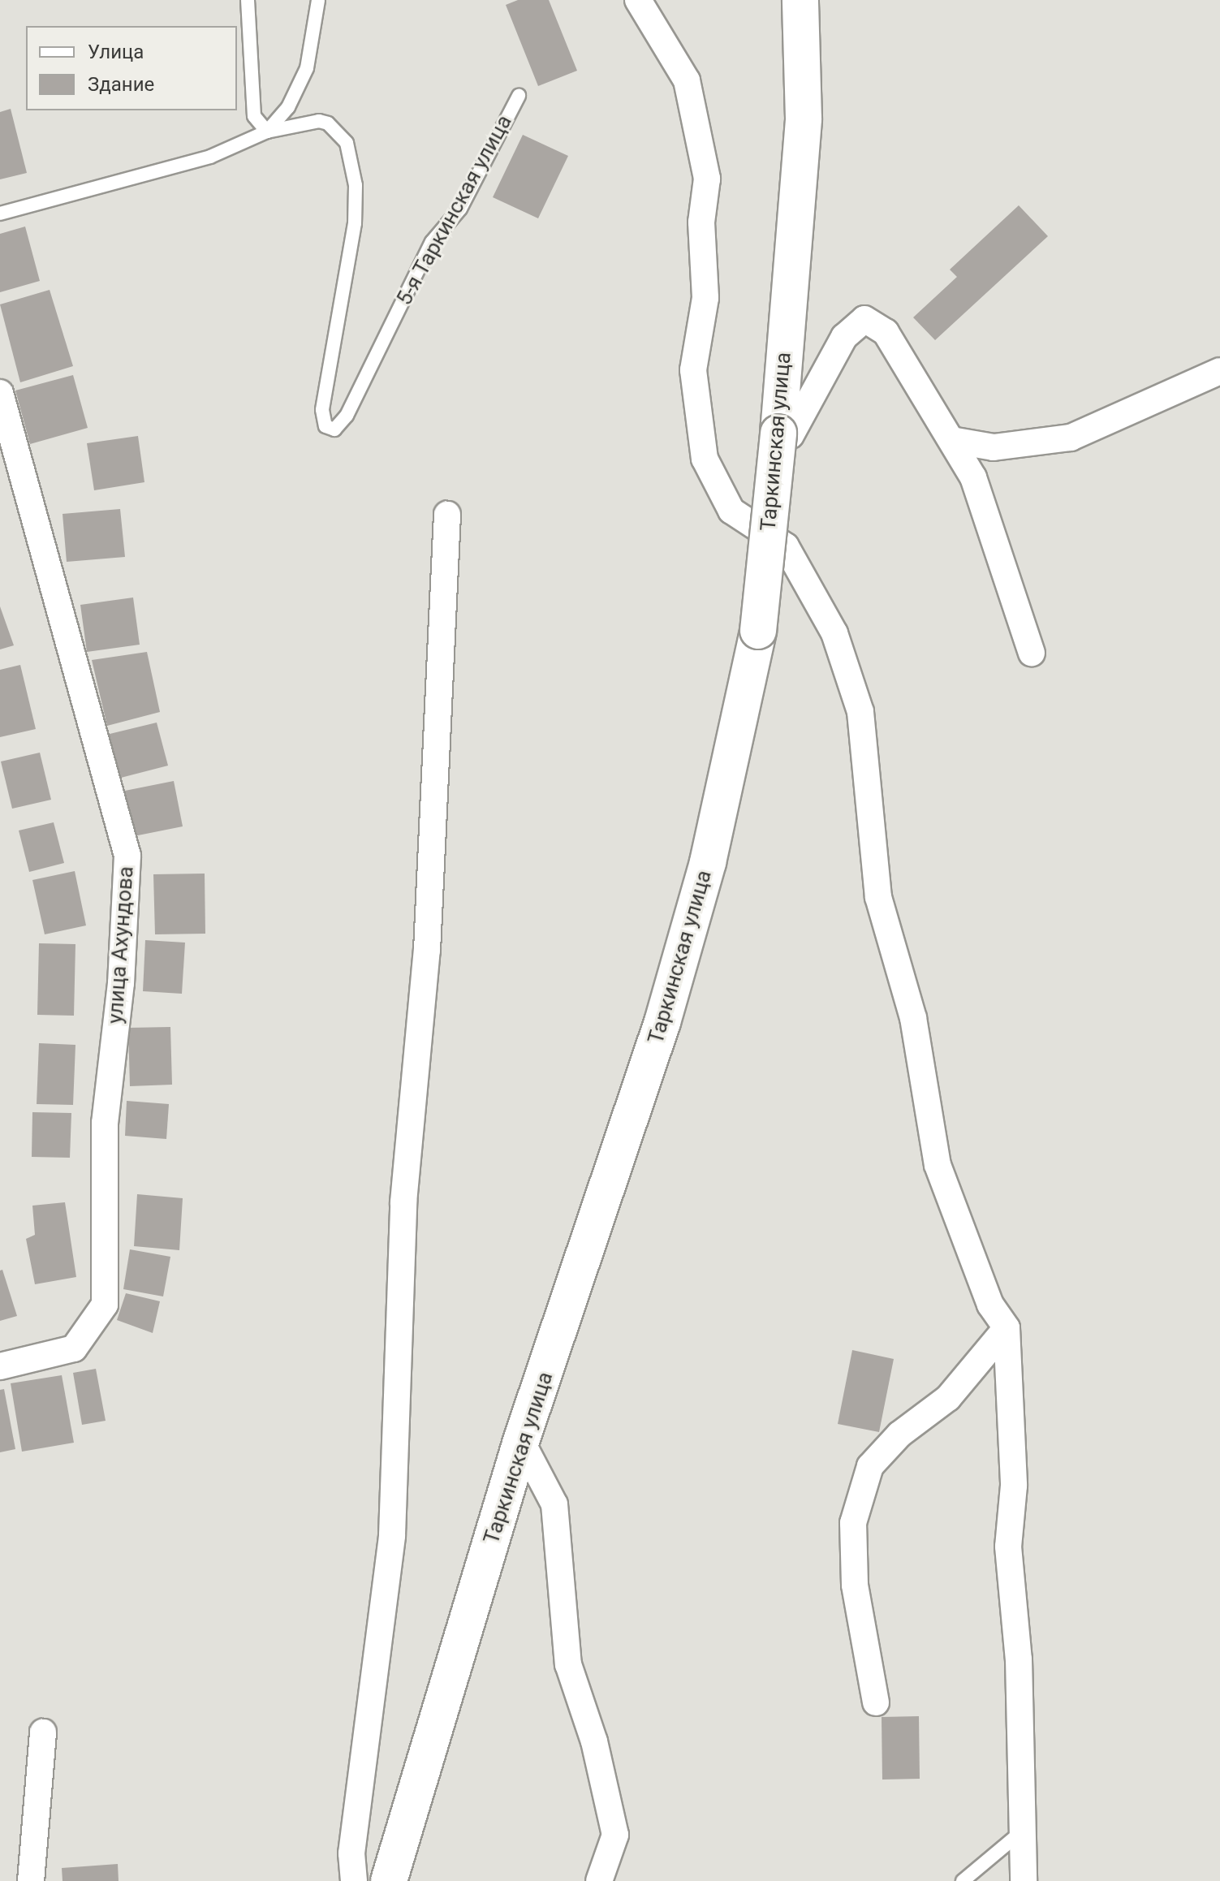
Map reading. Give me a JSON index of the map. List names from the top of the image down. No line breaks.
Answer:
{"streets":{"street":["Таркинская улица","улица Ахундова"],"lane":["5-я Таркинская улица"]},"legend":["Улица","Здание"]}
